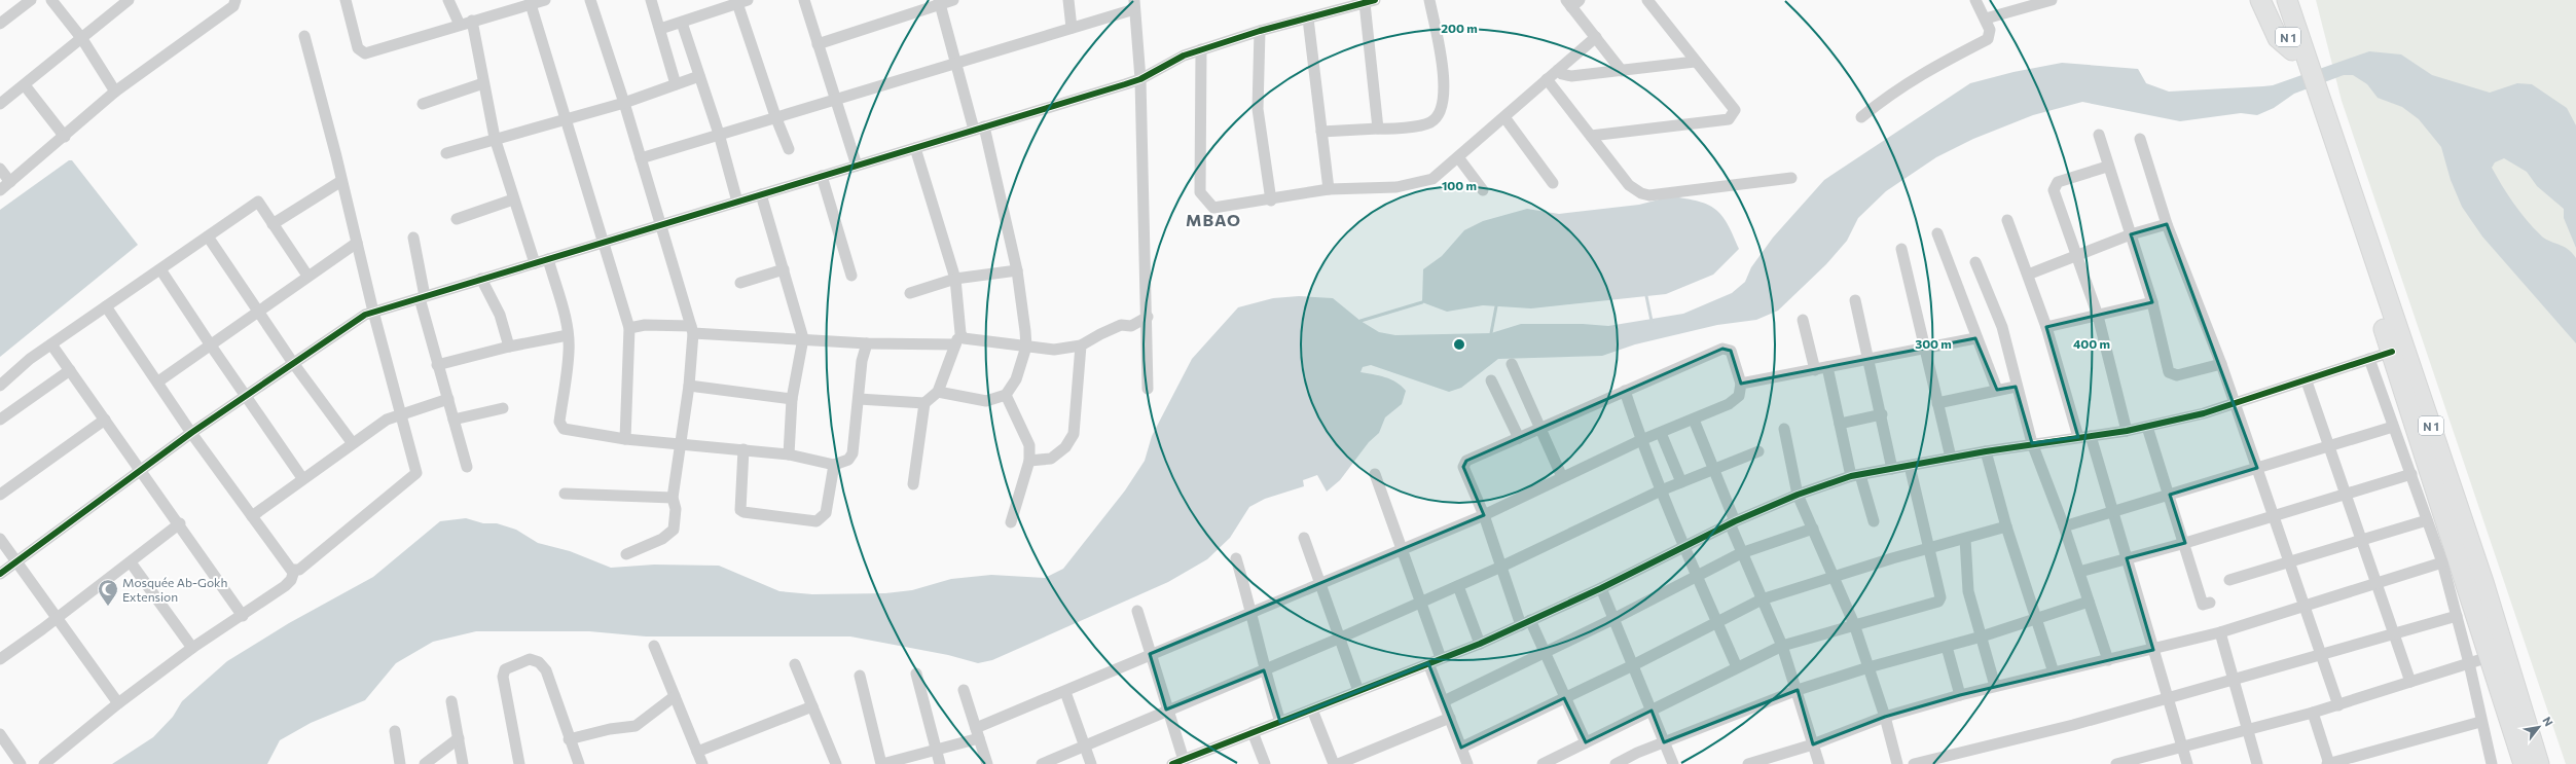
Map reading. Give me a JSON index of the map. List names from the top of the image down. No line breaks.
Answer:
{"streets":{"highway":["N 1"]},"districts":["MBAO"],"places":{"mosque":["Mosquée Ab-Gokh Extension"]},"north":"top right","rings":["200 m","100 m","300 m","400 m"]}
